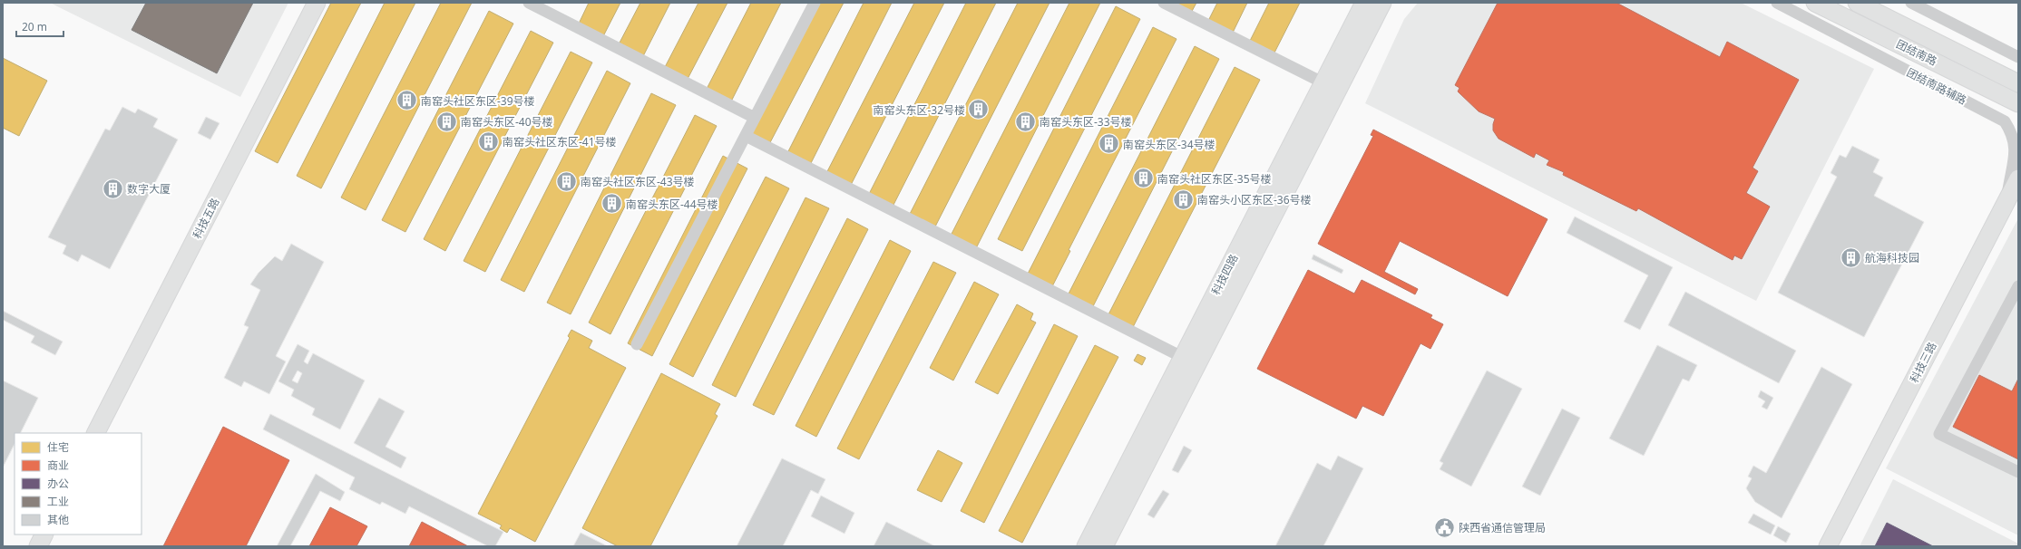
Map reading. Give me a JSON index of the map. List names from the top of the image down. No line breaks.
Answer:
{"streets":{"street":["团结南路","团结南路辅路","科技五路","科技四路","科技三路"]},"crossings":[["团结南路辅路","科技三路"]],"places":{"building":["南窑头社区东区-39号楼","南窑头东区-32号楼","南窑头东区-40号楼","南窑头东区-33号楼","南窑头社区东区-41号楼","南窑头东区-34号楼","南窑头社区东区-35号楼","南窑头社区东区-43号楼","数字大厦","南窑头小区东区-36号楼","南窑头东区-44号楼","航海科技园"],"public building":["陕西省通信管理局"]},"legend":["住宅","商业","办公","工业","其他"],"scale_bar":"20 m"}
